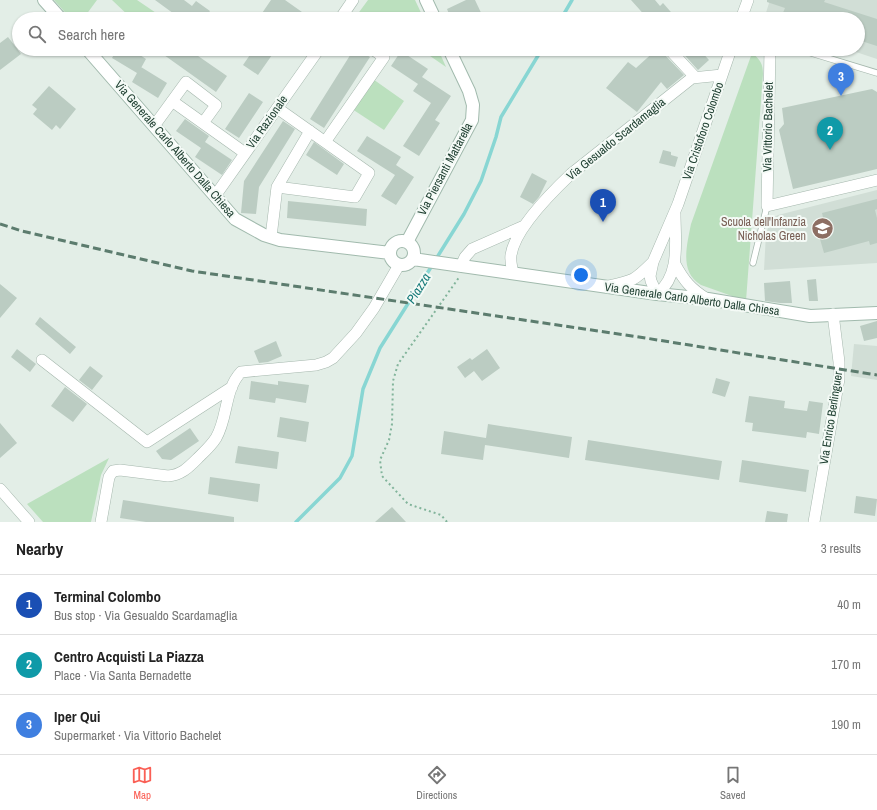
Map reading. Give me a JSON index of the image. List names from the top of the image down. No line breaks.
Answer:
{"streets":{"street":["Via Razionale","Via Vittorio Bachelet","Via Cristoforo Colombo","Via Gesualdo Scardamaglia","Via Generale Carlo Alberto Dalla Chiesa","Via Piersanti Mattarella","Via Enrico Berlinguer"]},"crossings":[["Via Razionale","Via Generale Carlo Alberto Dalla Chiesa"],["Via Cristoforo Colombo","Via Generale Carlo Alberto Dalla Chiesa"],["Via Gesualdo Scardamaglia","Via Generale Carlo Alberto Dalla Chiesa"],["Via Generale Carlo Alberto Dalla Chiesa","Via Piersanti Mattarella"],["Via Generale Carlo Alberto Dalla Chiesa","Via Enrico Berlinguer"]],"water":["Piazza"],"places":{"school or university":["Scuola dell'Infanzia Nicholas Green"]},"page":{"search":"Search here","pins":["3","2","1"],"heading":["Nearby","3 results"],"list":[{"mark":"1","name":"Terminal Colombo","note":"Bus stop · Via Gesualdo Scardamaglia","value":"40 m"},{"mark":"2","name":"Centro Acquisti La Piazza","note":"Place · Via Santa Bernadette","value":"170 m"},{"mark":"3","name":"Iper Qui","note":"Supermarket · Via Vittorio Bachelet","value":"190 m"}],"nav":["Map","Directions","Saved"]}}
